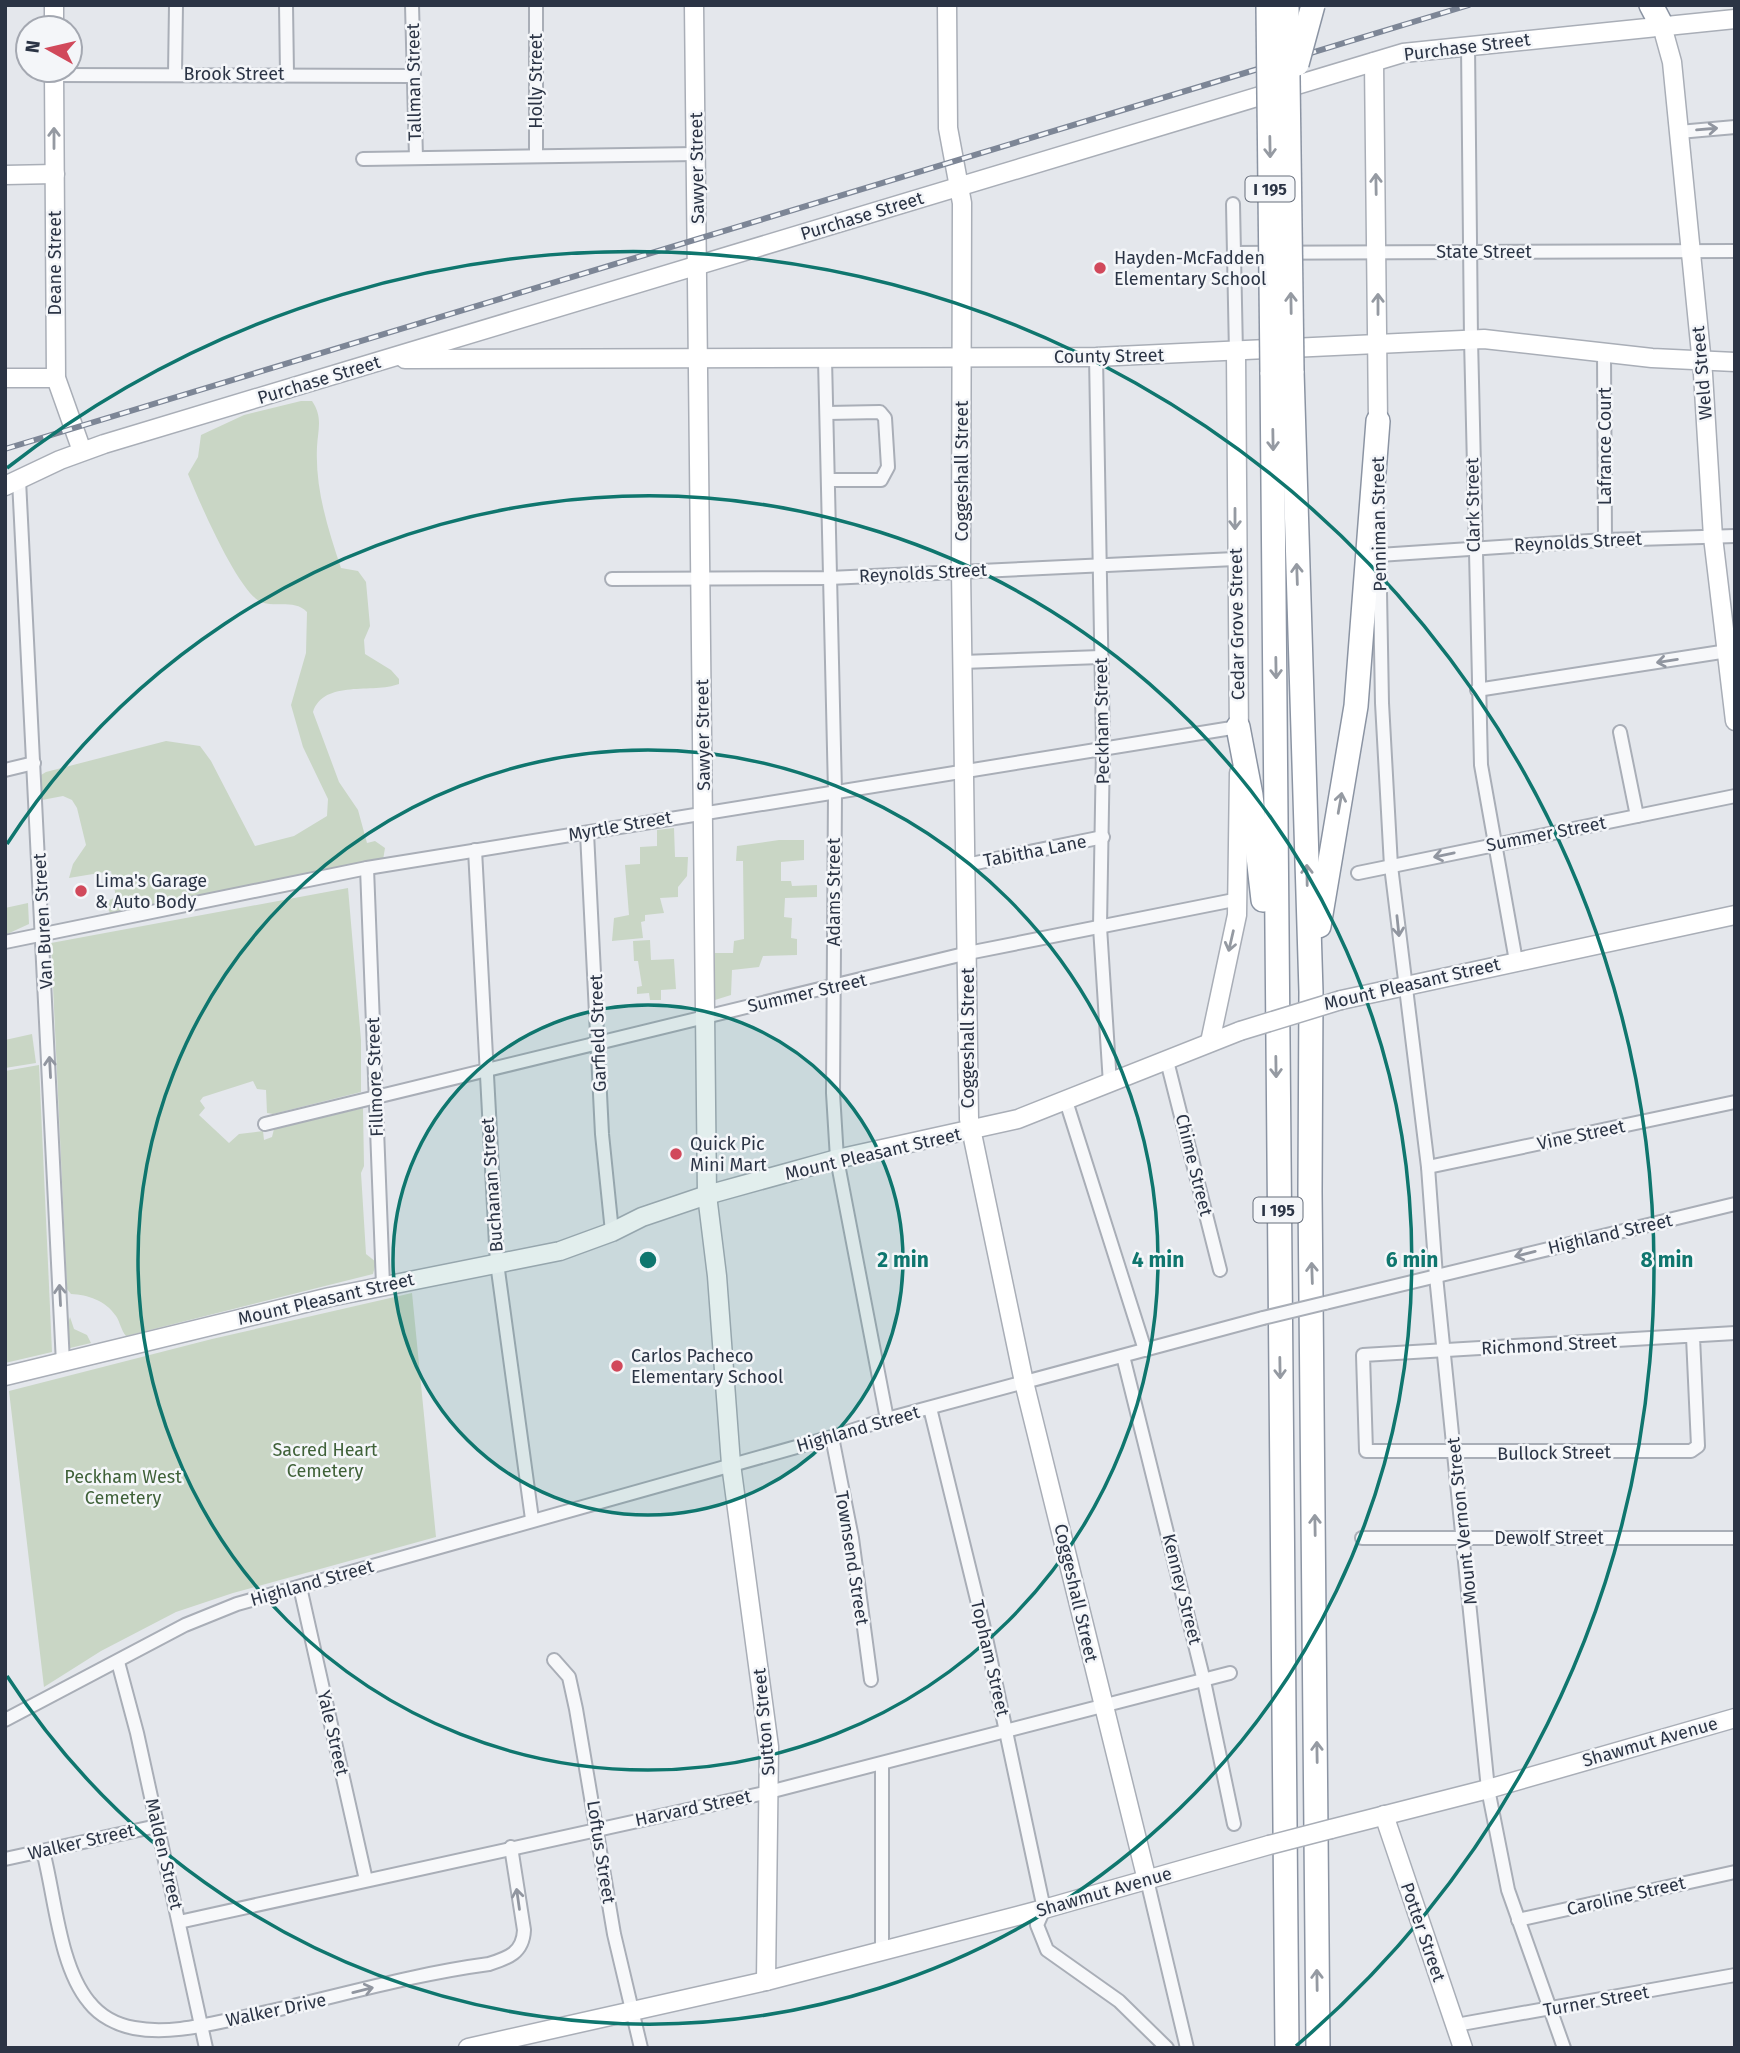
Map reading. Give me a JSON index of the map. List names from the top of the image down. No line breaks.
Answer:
{"streets":{"highway":["I 195"],"main road":["Purchase Street","Sawyer Street","Deane Street","County Street","Weld Street","Coggeshall Street","Penniman Street","Cedar Grove Street","Mount Pleasant Street","Sutton Street","Shawmut Avenue","Potter Street"],"street":["Brook Street","Holly Street","Tallman Street","State Street","Lafrance Court","Clark Street","Reynolds Street","Peckham Street","Myrtle Street","Summer Street","Tabitha Lane","Adams Street","Van Buren Street","Garfield Street","Fillmore Street","Vine Street","Chime Street","Buchanan Street","Highland Street","Richmond Street","Bullock Street","Mount Vernon Street","Dewolf Street","Townsend Street","Kenney Street","Topham Street","Yale Street","Harvard Street","Walker Street","Loftus Street","Malden Street","Caroline Street","Turner Street","Walker Drive"]},"crossings":[["Purchase Street","Sawyer Street"],["Purchase Street","Deane Street"],["Purchase Street","County Street"],["Purchase Street","Weld Street"],["Purchase Street","Coggeshall Street"],["Purchase Street","Clark Street"],["Purchase Street","Penniman Street"],["Purchase Street","Van Buren Street"],["Brook Street","Tallman Street"],["Sawyer Street","County Street"],["Sawyer Street","Reynolds Street"],["Sawyer Street","Myrtle Street"],["Sawyer Street","Summer Street"],["Sawyer Street","Mount Pleasant Street"],["Sawyer Street","Highland Street"],["Sawyer Street","Sutton Street"],["State Street","Weld Street"],["State Street","Clark Street"],["State Street","Penniman Street"],["State Street","Cedar Grove Street"],["County Street","Weld Street"],["County Street","Lafrance Court"],["County Street","Coggeshall Street"],["County Street","Clark Street"],["County Street","Penniman Street"],["County Street","Cedar Grove Street"],["County Street","Peckham Street"],["County Street","Adams Street"],["Weld Street","Reynolds Street"],["Lafrance Court","Reynolds Street"],["Coggeshall Street","Reynolds Street"],["Coggeshall Street","Myrtle Street"],["Coggeshall Street","Summer Street"],["Coggeshall Street","Tabitha Lane"],["Coggeshall Street","Mount Pleasant Street"],["Coggeshall Street","Highland Street"],["Coggeshall Street","Shawmut Avenue"],["Coggeshall Street","Harvard Street"],["Clark Street","Reynolds Street"],["Clark Street","Summer Street"],["Clark Street","Mount Pleasant Street"],["Penniman Street","Reynolds Street"],["Penniman Street","Summer Street"],["Penniman Street","Mount Pleasant Street"],["Penniman Street","Mount Vernon Street"],["Reynolds Street","Cedar Grove Street"],["Reynolds Street","Peckham Street"],["Reynolds Street","Adams Street"],["Cedar Grove Street","Myrtle Street"],["Cedar Grove Street","Summer Street"],["Cedar Grove Street","Mount Pleasant Street"],["Peckham Street","Myrtle Street"],["Peckham Street","Summer Street"],["Peckham Street","Tabitha Lane"],["Peckham Street","Mount Pleasant Street"],["Myrtle Street","Adams Street"],["Myrtle Street","Van Buren Street"],["Myrtle Street","Garfield Street"],["Myrtle Street","Fillmore Street"],["Myrtle Street","Buchanan Street"],["Summer Street","Adams Street"],["Summer Street","Garfield Street"],["Summer Street","Fillmore Street"],["Summer Street","Buchanan Street"],["Adams Street","Mount Pleasant Street"],["Adams Street","Highland Street"],["Van Buren Street","Mount Pleasant Street"],["Mount Pleasant Street","Garfield Street"],["Mount Pleasant Street","Fillmore Street"],["Mount Pleasant Street","Chime Street"],["Mount Pleasant Street","Buchanan Street"],["Mount Pleasant Street","Mount Vernon Street"],["Vine Street","Mount Vernon Street"],["Buchanan Street","Highland Street"],["Highland Street","Mount Vernon Street"],["Highland Street","Townsend Street"],["Highland Street","Kenney Street"],["Highland Street","Topham Street"],["Highland Street","Sutton Street"],["Highland Street","Yale Street"],["Highland Street","Malden Street"],["Richmond Street","Bullock Street"],["Richmond Street","Mount Vernon Street"],["Bullock Street","Mount Vernon Street"],["Mount Vernon Street","Dewolf Street"],["Mount Vernon Street","Shawmut Avenue"],["Mount Vernon Street","Caroline Street"],["Mount Vernon Street","Turner Street"],["Kenney Street","Harvard Street"],["Topham Street","Shawmut Avenue"],["Topham Street","Harvard Street"],["Sutton Street","Shawmut Avenue"],["Sutton Street","Harvard Street"],["Yale Street","Harvard Street"],["Shawmut Avenue","Loftus Street"],["Shawmut Avenue","Potter Street"],["Harvard Street","Loftus Street"],["Harvard Street","Malden Street"],["Harvard Street","Walker Drive"],["Walker Street","Malden Street"],["Walker Street","Walker Drive"],["Malden Street","Walker Drive"],["Potter Street","Turner Street"]],"one_way":["Cedar Grove Street","Van Buren Street","Walker Drive"],"parks":["Sacred Heart Cemetery","Peckham West Cemetery"],"places":["Hayden-McFadden Elementary School","Lima's Garage & Auto Body","Quick Pic Mini Mart","Carlos Pacheco Elementary School"],"north":"left","rings":["2 min","4 min","6 min","8 min"]}
